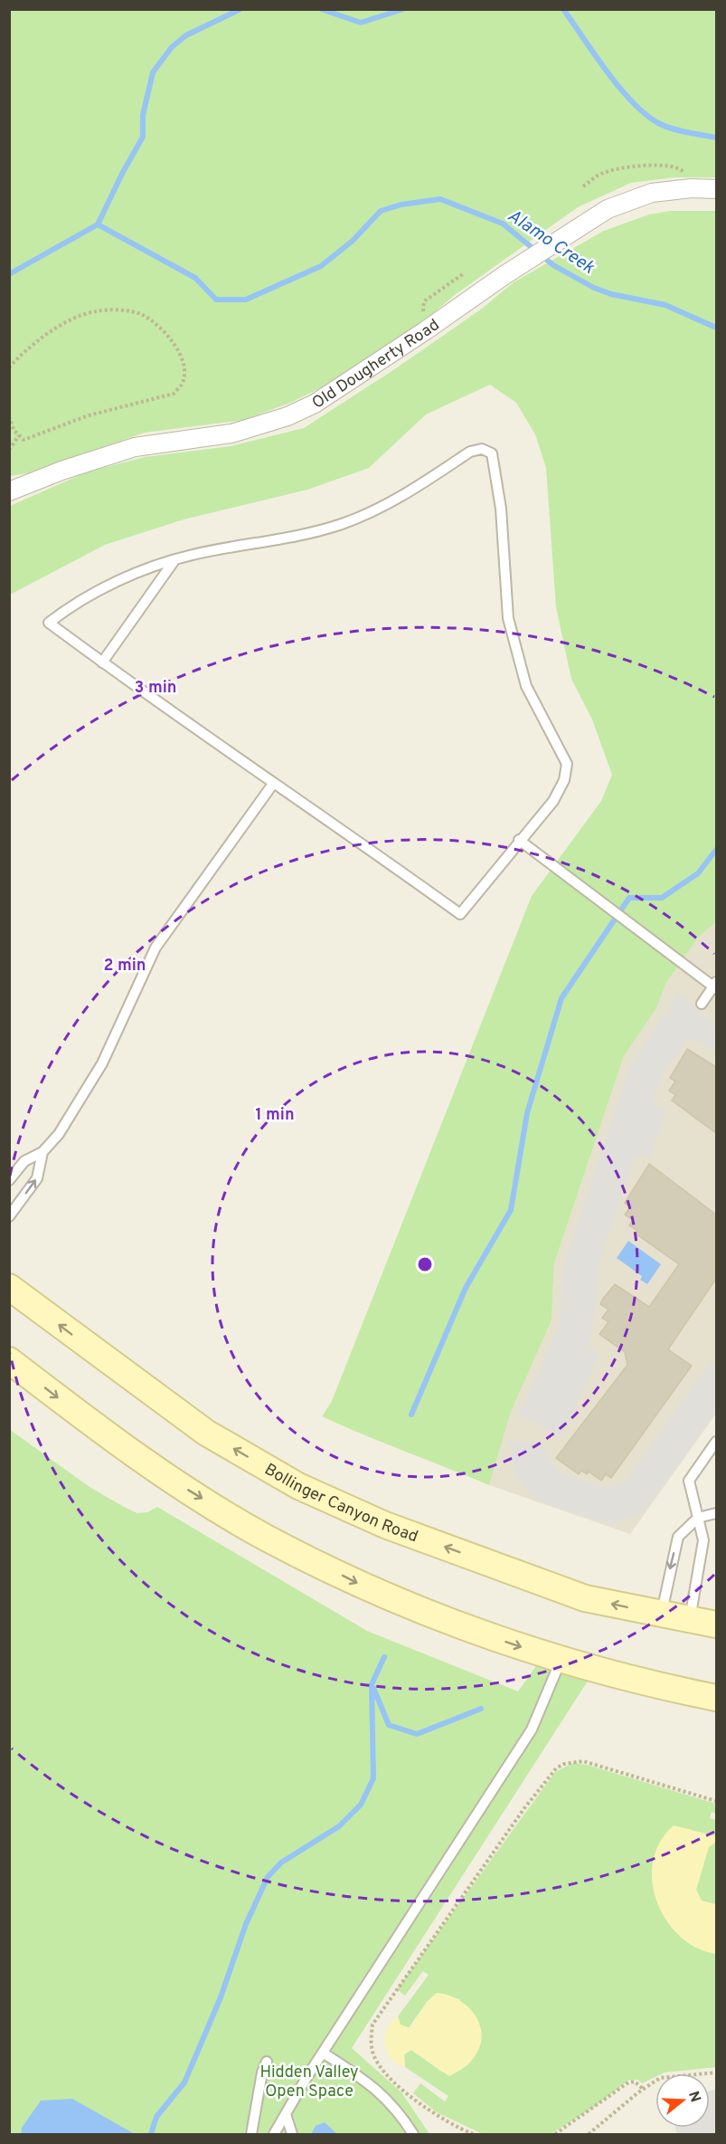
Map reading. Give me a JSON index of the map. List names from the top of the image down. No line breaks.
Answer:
{"streets":{"main road":["Bollinger Canyon Road"],"street":["Old Dougherty Road"]},"water":["Alamo Creek"],"parks":["Hidden Valley Open Space"],"north":"right","rings":["3 min","2 min","1 min"]}
